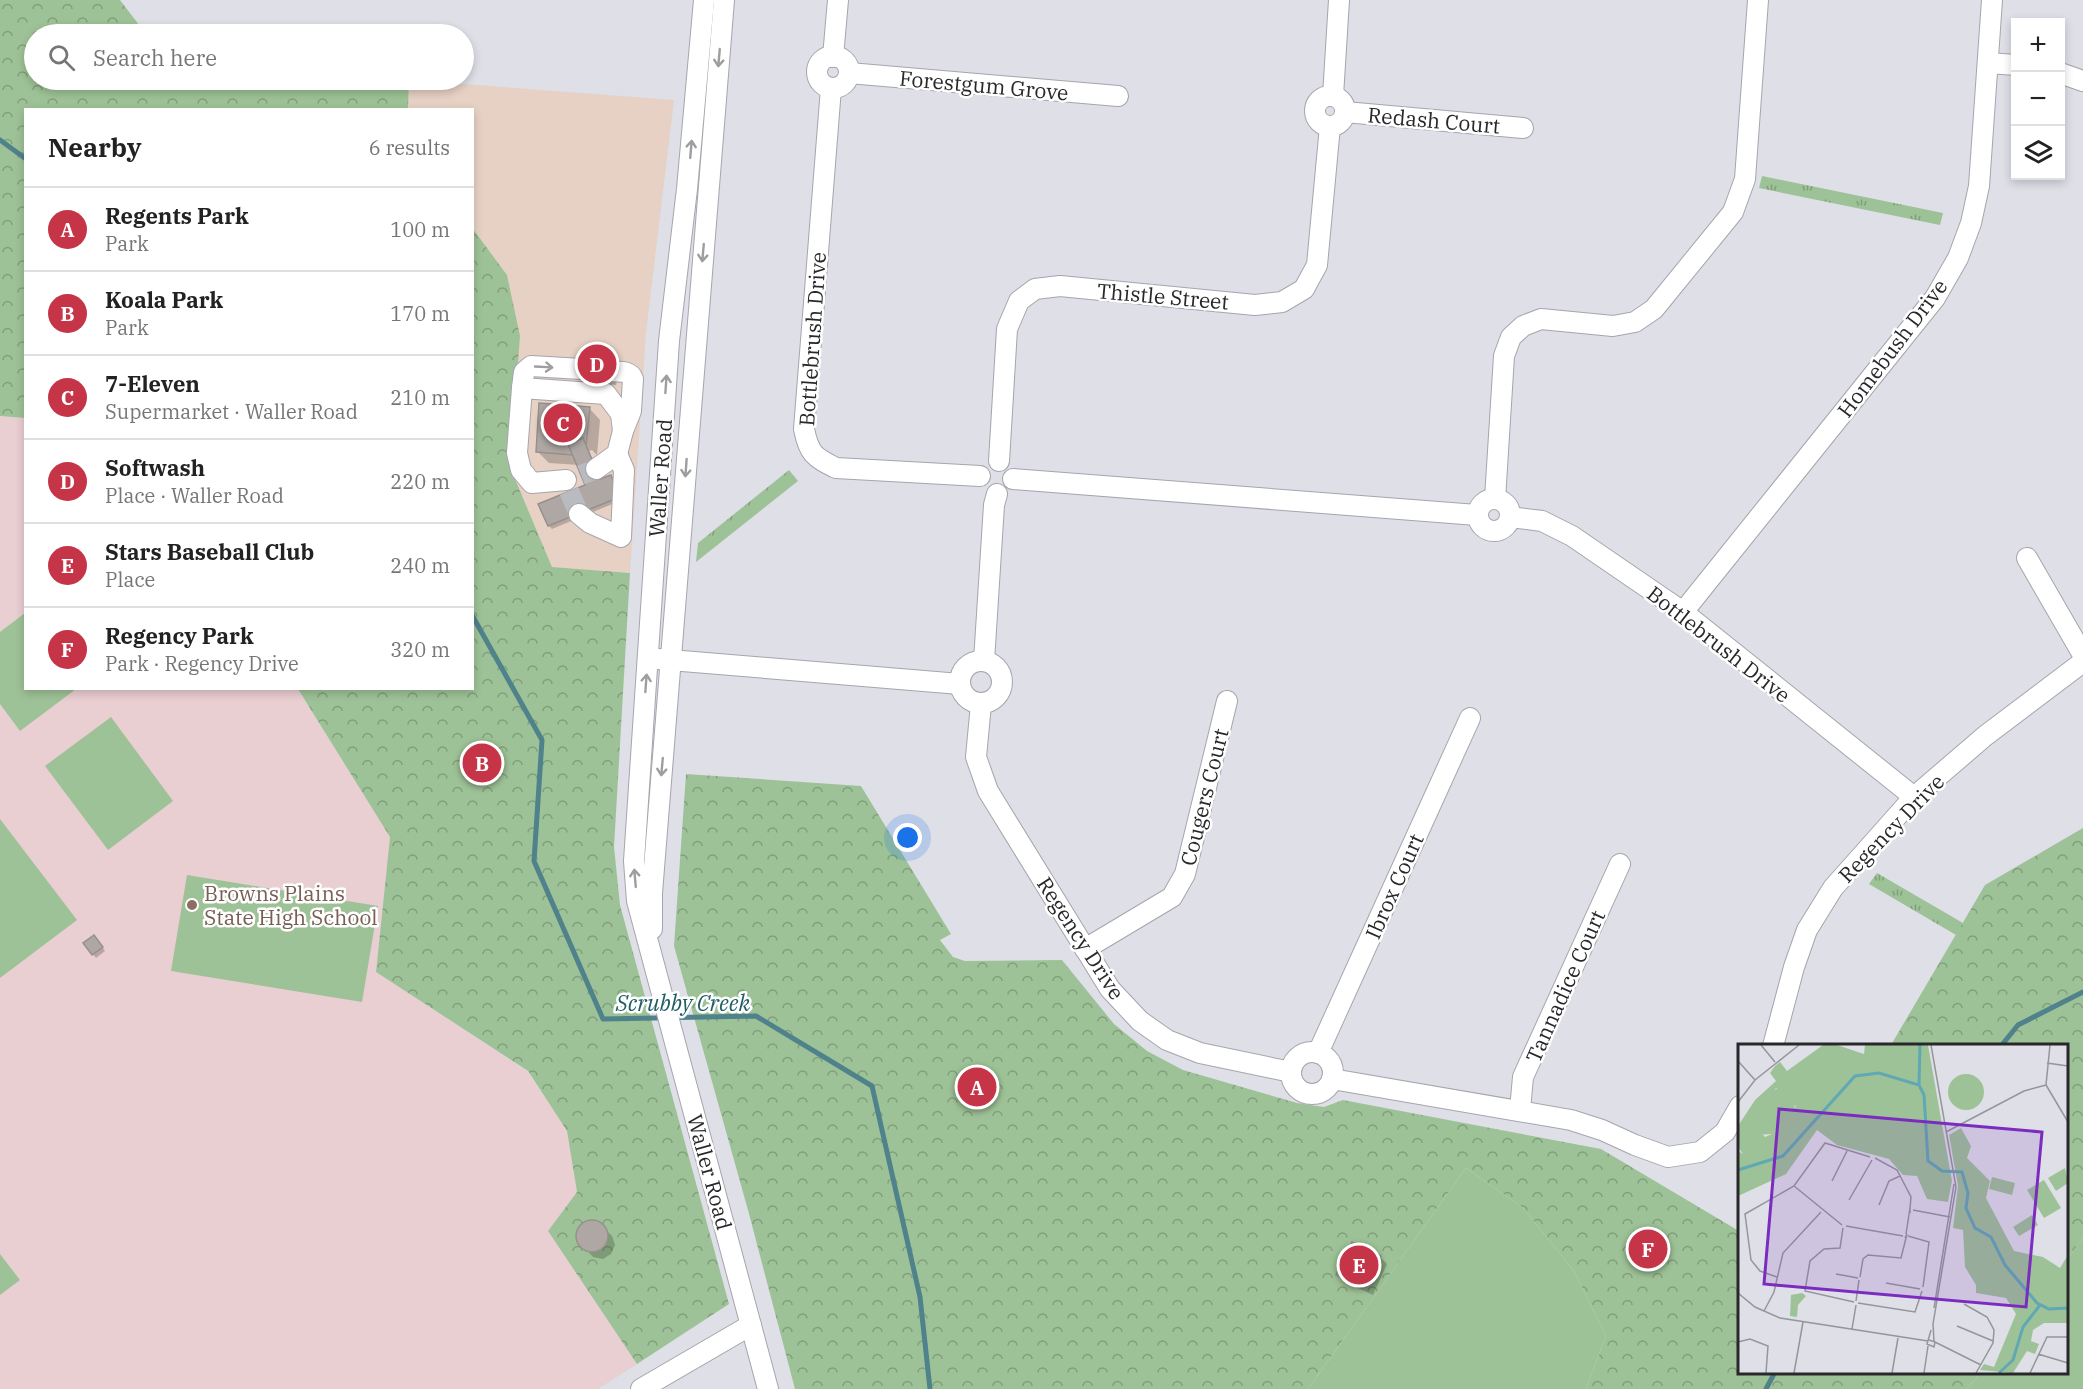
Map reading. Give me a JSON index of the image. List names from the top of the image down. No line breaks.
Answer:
{"streets":{"street":["Forestgum Grove","Redash Court","Thistle Street","Bottlebrush Drive","Homebush Drive","Waller Road","Cougers Court","Regency Drive","Ibrox Court","Tannadice Court"]},"crossings":[["Forestgum Grove","Bottlebrush Drive"],["Redash Court","Thistle Street"],["Thistle Street","Bottlebrush Drive"],["Bottlebrush Drive","Homebush Drive"],["Bottlebrush Drive","Regency Drive"],["Cougers Court","Regency Drive"],["Regency Drive","Ibrox Court"]],"water":["Scrubby Creek"],"places":["Browns Plains State High School"],"page":{"map_buttons":["+","−"],"search":"Search here","heading":["Nearby","6 results"],"list":[{"mark":"A","name":"Regents Park","note":"Park","value":"100 m"},{"mark":"B","name":"Koala Park","note":"Park","value":"170 m"},{"mark":"C","name":"7-Eleven","note":"Supermarket · Waller Road","value":"210 m"},{"mark":"D","name":"Softwash","note":"Place · Waller Road","value":"220 m"},{"mark":"E","name":"Stars Baseball Club","note":"Place","value":"240 m"},{"mark":"F","name":"Regency Park","note":"Park · Regency Drive","value":"320 m"}],"pins":["D","C","B","A","F","E"]}}
